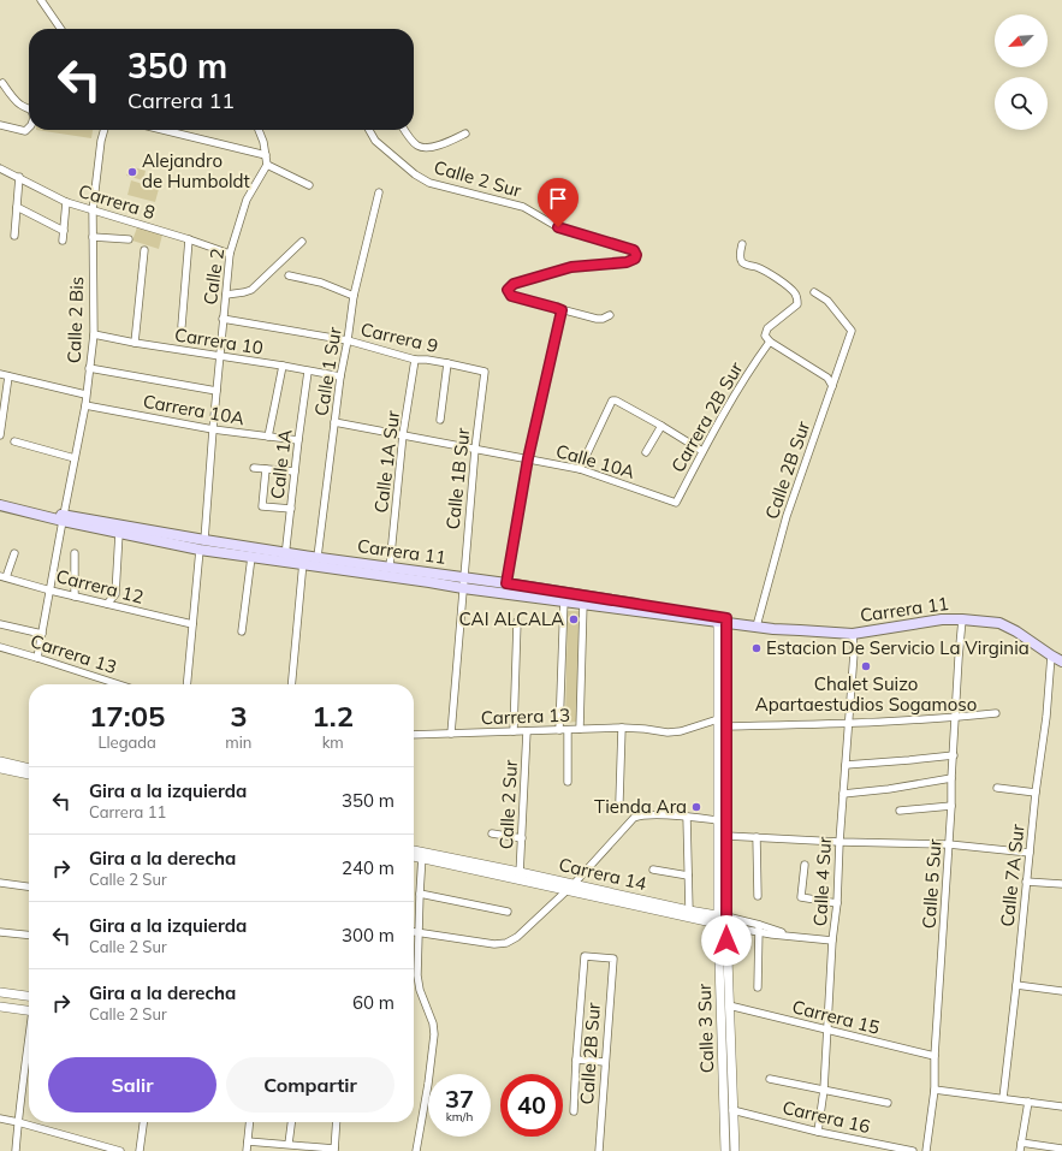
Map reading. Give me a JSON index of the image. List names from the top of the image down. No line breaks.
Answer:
{"streets":{"main road":["Carrera 11"],"street":["Calle 2 Sur","Carrera 8","Calle 2","Calle 2 Bis","Carrera 9","Carrera 10","Calle 1 Sur","Carrera 10A","Carrera 2B Sur","Calle 1A Sur","Calle 10A","Calle 1A","Calle 2B Sur","Calle 1B Sur","Carrera 12","Carrera 13","Carrera 14","Calle 7A Sur","Calle 4 Sur","Calle 5 Sur","Carrera 15","Calle 3 Sur","Carrera 16"]},"crossings":[["Calle 2 Sur","Carrera 13"],["Calle 2 Sur","Carrera 14"],["Carrera 8","Calle 2"],["Carrera 8","Calle 2 Bis"],["Calle 2","Carrera 9"],["Calle 2","Carrera 10"],["Calle 2","Carrera 10A"],["Calle 2","Carrera 11"],["Calle 2 Bis","Carrera 10"],["Calle 2 Bis","Carrera 10A"],["Calle 2 Bis","Carrera 11"],["Calle 2 Bis","Carrera 12"],["Calle 2 Bis","Carrera 13"],["Carrera 9","Calle 1 Sur"],["Carrera 9","Calle 1A Sur"],["Carrera 9","Calle 1B Sur"],["Carrera 10","Calle 1 Sur"],["Carrera 10","Calle 1A"],["Calle 1 Sur","Calle 10A"],["Calle 1 Sur","Carrera 11"],["Carrera 10A","Calle 1A"],["Carrera 2B Sur","Calle 10A"],["Calle 1A Sur","Calle 10A"],["Calle 1A Sur","Carrera 11"],["Calle 10A","Calle 1B Sur"],["Calle 1A","Carrera 11"],["Calle 2B Sur","Carrera 11"],["Calle 1B Sur","Carrera 11"],["Calle 1B Sur","Carrera 13"],["Carrera 11","Calle 7A Sur"],["Carrera 11","Calle 4 Sur"],["Carrera 11","Calle 5 Sur"],["Carrera 11","Calle 3 Sur"],["Carrera 13","Calle 3 Sur"],["Carrera 14","Calle 4 Sur"],["Carrera 14","Calle 3 Sur"],["Calle 4 Sur","Carrera 15"],["Calle 4 Sur","Carrera 16"],["Calle 5 Sur","Carrera 15"],["Carrera 15","Calle 3 Sur"],["Calle 3 Sur","Carrera 16"]],"places":["Alejandro de Humboldt","CAI ALCALA","Estacion De Servicio La Virginia","Chalet Suizo Apartaestudios Sogamoso","Tienda Ara"],"north":"bottom left","page":{"turn":["350 m","Carrera 11"],"eta":["17:05","Llegada","3","min","1.2","km"],"list":[{"name":"Gira a la izquierda","note":"Carrera 11","value":"350 m"},{"name":"Gira a la derecha","note":"Calle 2 Sur","value":"240 m"},{"name":"Gira a la izquierda","note":"Calle 2 Sur","value":"300 m"},{"name":"Gira a la derecha","note":"Calle 2 Sur","value":"60 m"}],"buttons":["Salir","Compartir"],"speed":"37 km/h","limit":"40"}}
